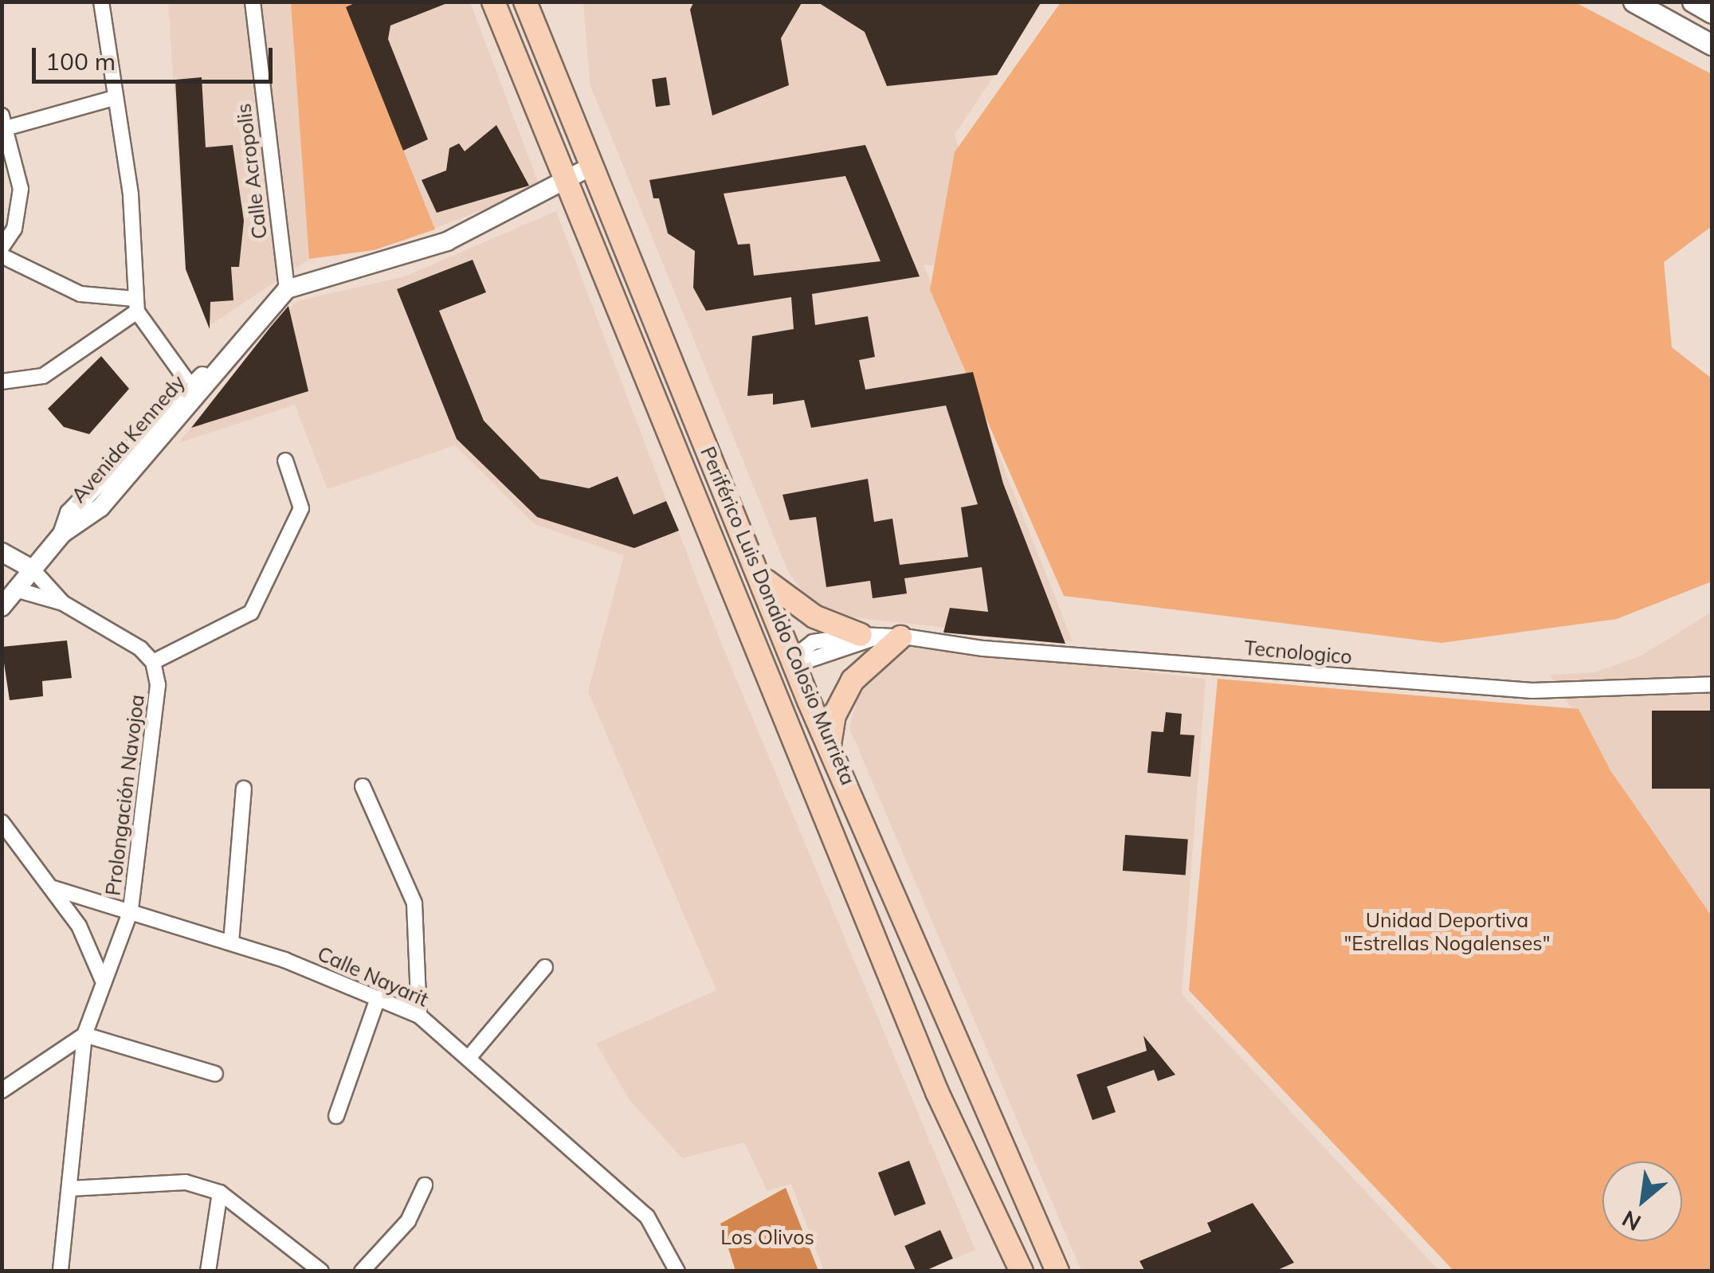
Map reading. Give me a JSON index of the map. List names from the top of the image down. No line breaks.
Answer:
{"streets":{"main road":["Periférico Luis Donaldo Colosio Murrieta"],"street":["Calle Acropolis","Avenida Kennedy","Tecnologico","Prolongación Navojoa","Calle Nayarit"]},"crossings":[["Calle Acropolis","Avenida Kennedy"],["Periférico Luis Donaldo Colosio Murrieta","Tecnologico"],["Prolongación Navojoa","Calle Nayarit"]],"parks":["Unidad Deportiva \"Estrellas Nogalenses\"","Los Olivos"],"scale_bar":"100 m","north":"bottom left"}
